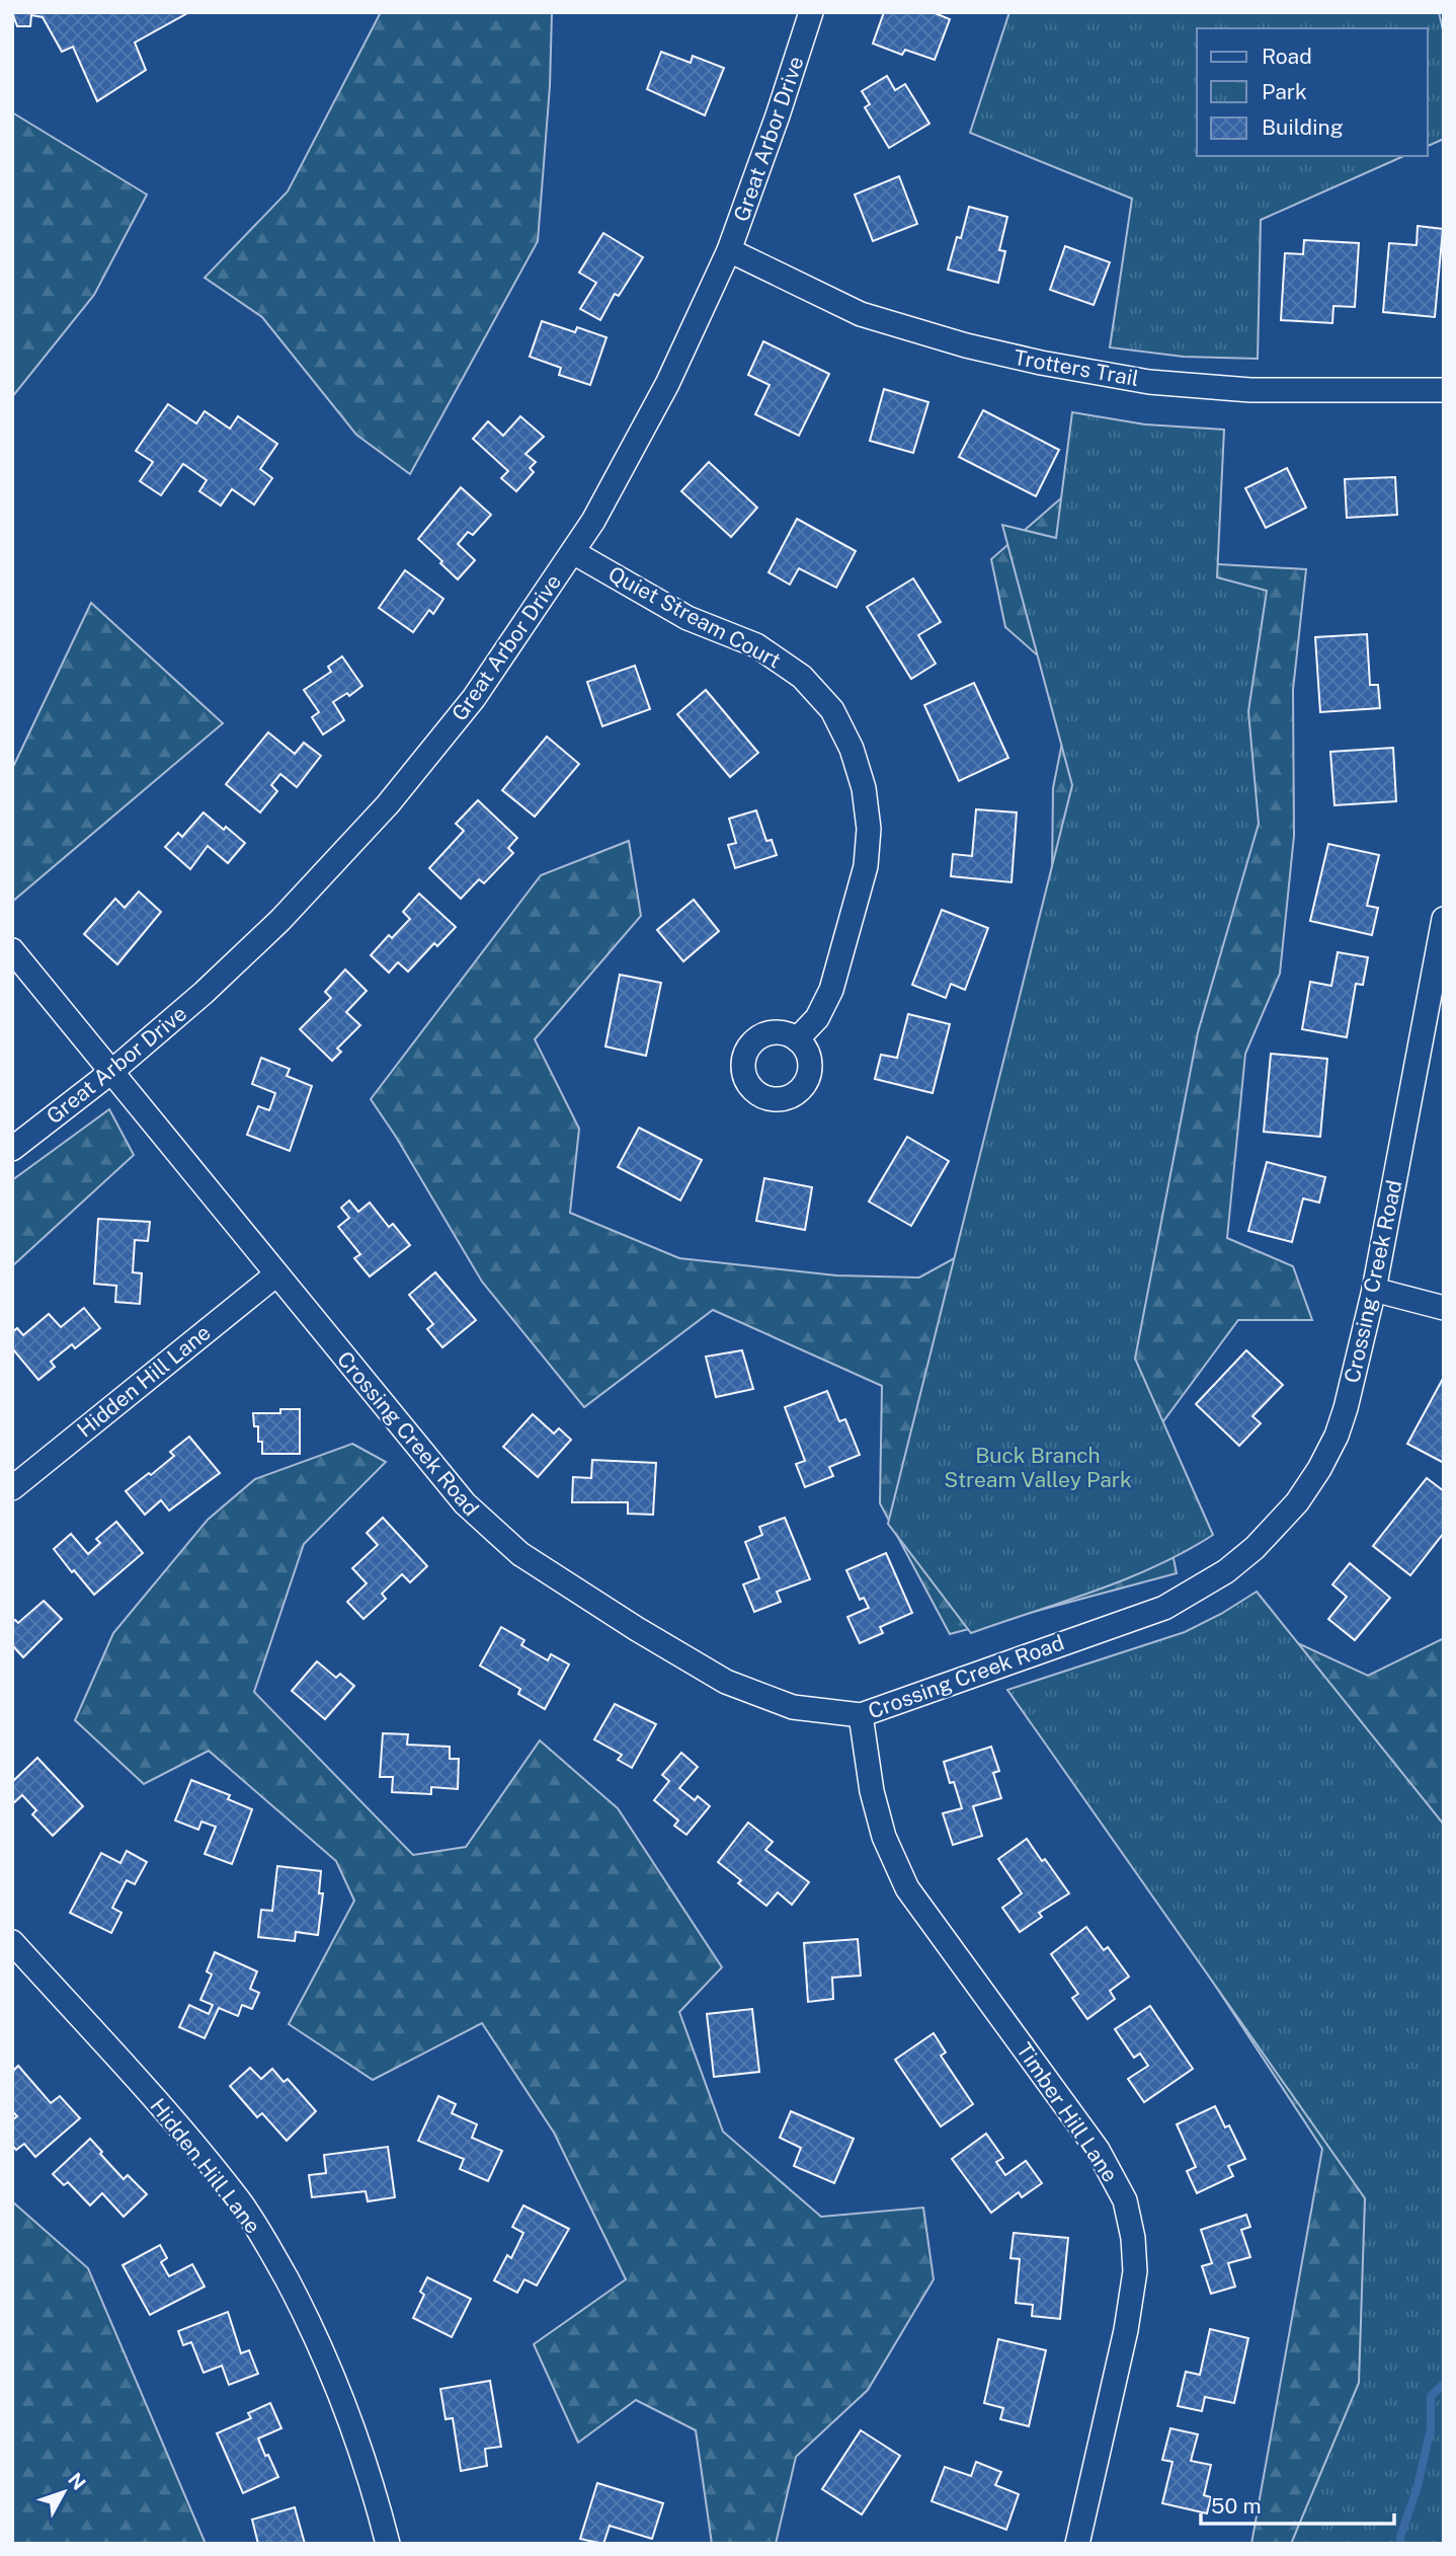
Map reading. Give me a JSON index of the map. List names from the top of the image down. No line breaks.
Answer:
{"streets":{"street":["Great Arbor Drive","Trotters Trail","Quiet Stream Court","Crossing Creek Road","Hidden Hill Lane","Timber Hill Lane"]},"crossings":[["Great Arbor Drive","Trotters Trail"],["Great Arbor Drive","Quiet Stream Court"],["Great Arbor Drive","Crossing Creek Road"],["Crossing Creek Road","Hidden Hill Lane"],["Crossing Creek Road","Timber Hill Lane"]],"parks":["Buck Branch Stream Valley Park"],"legend":["Road","Park","Building"],"scale_bar":"50 m","north":"top right"}
